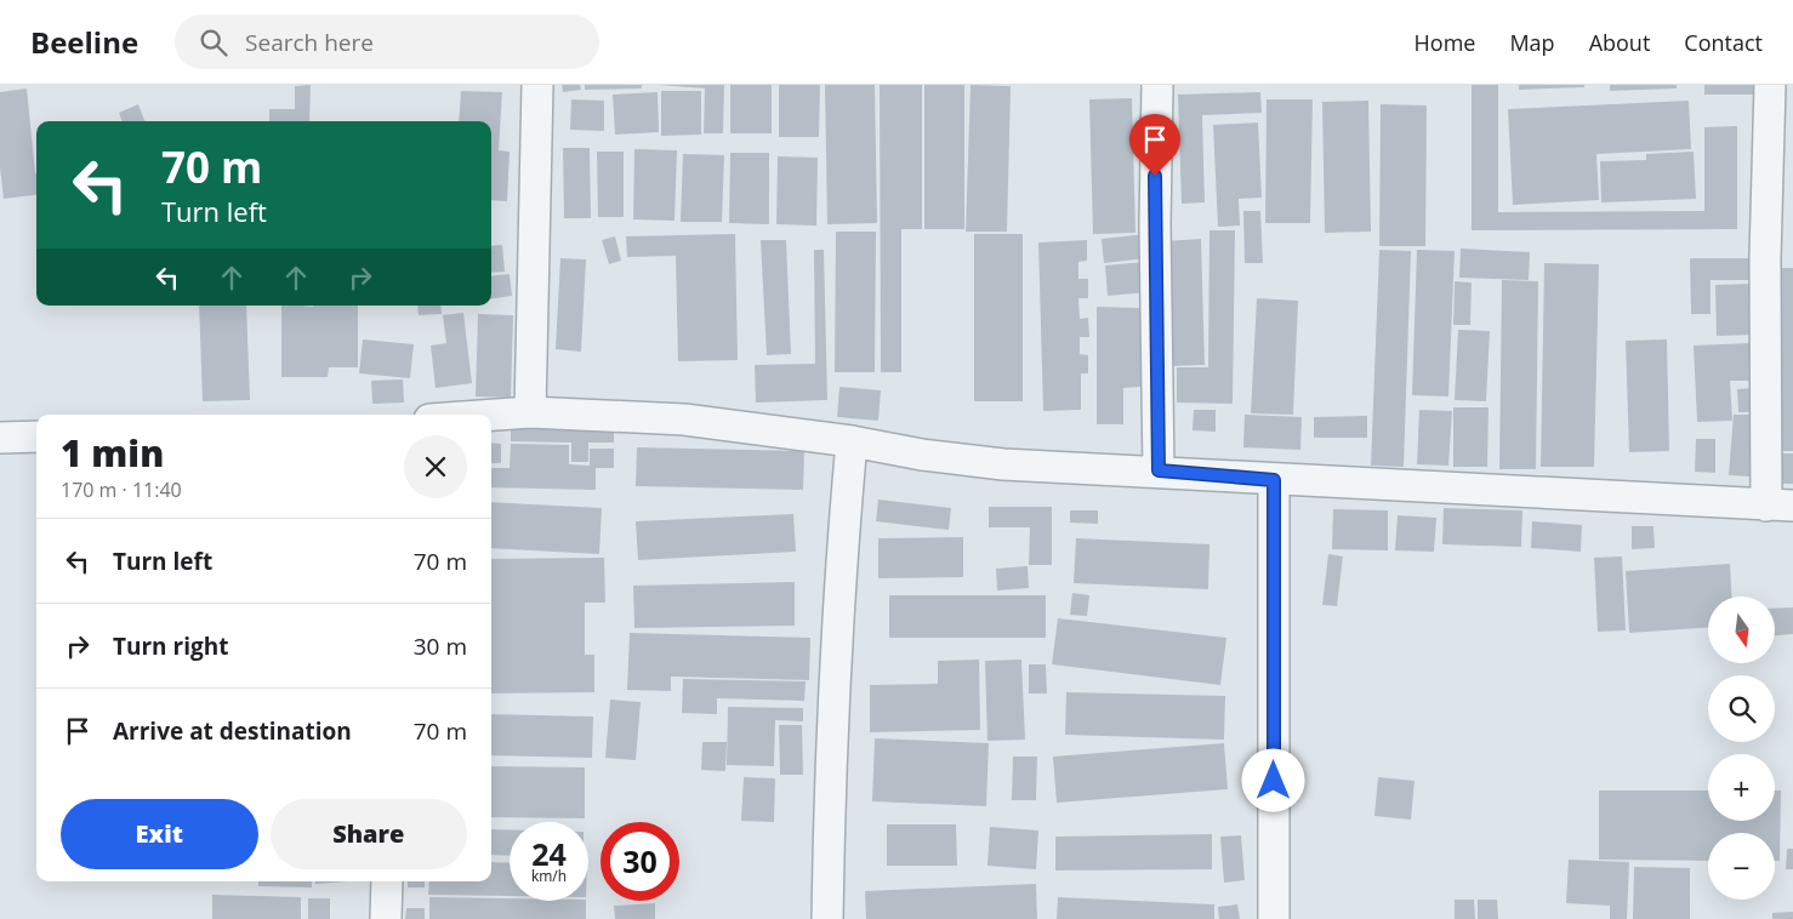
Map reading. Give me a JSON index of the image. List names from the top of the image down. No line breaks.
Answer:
{"north":"bottom","page":{"header":"Beeline","search":"Search here","nav":["Home","Map","About","Contact"],"turn":["70 m","Turn left"],"heading":["1 min","170 m · 11:40"],"list":[{"name":"Turn left","value":"70 m"},{"name":"Turn right","value":"30 m"},{"name":"Arrive at destination","value":"70 m"}],"map_buttons":["+","−"],"buttons":["Exit","Share"],"speed":"24 km/h","limit":"30"}}
